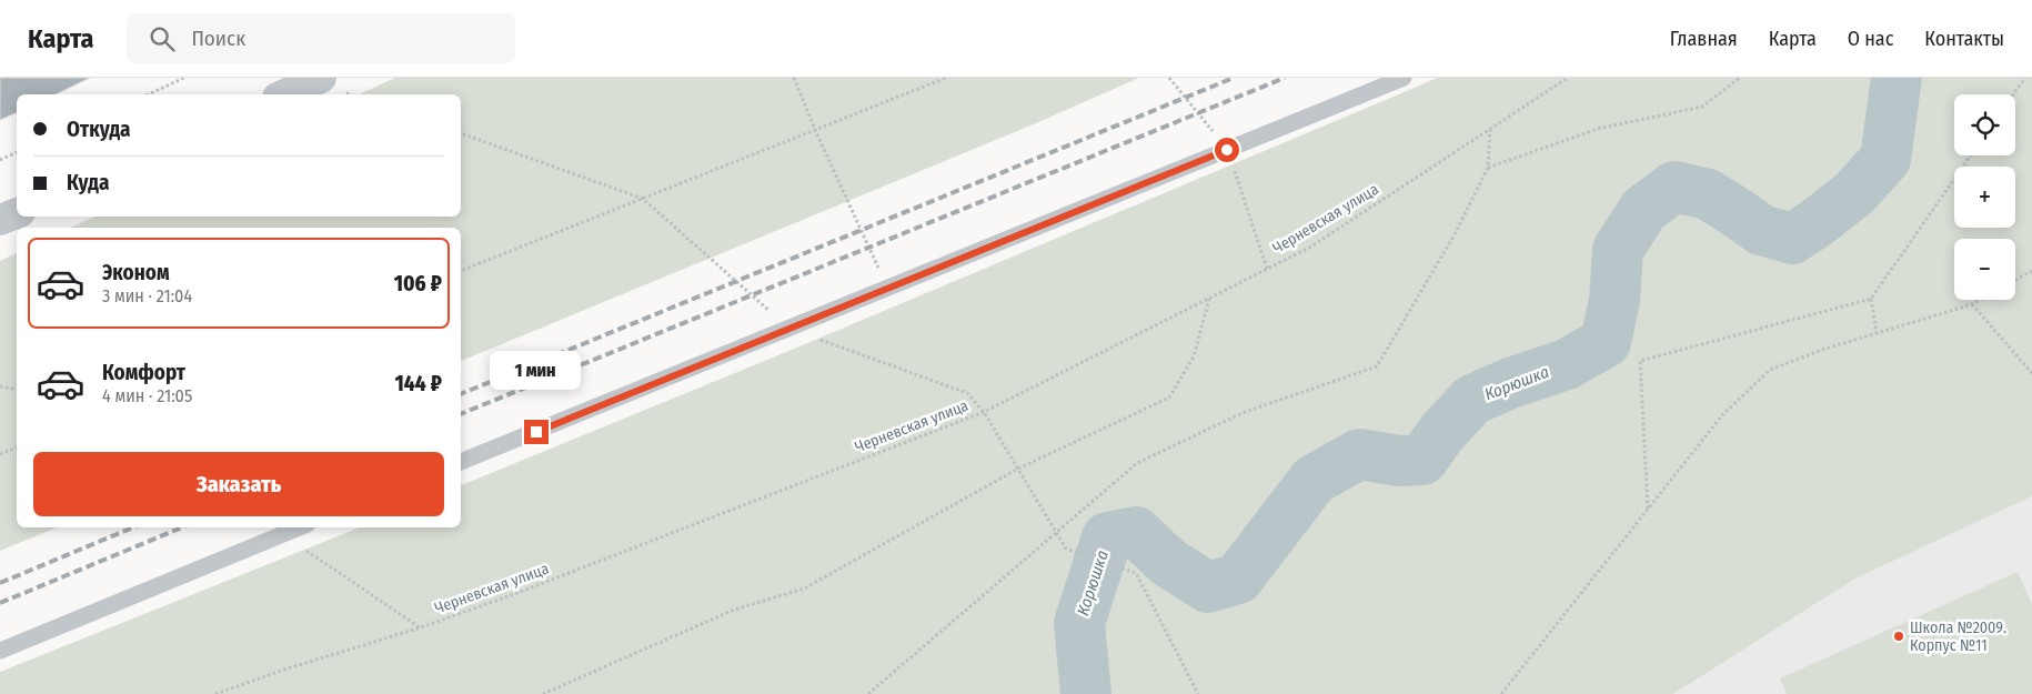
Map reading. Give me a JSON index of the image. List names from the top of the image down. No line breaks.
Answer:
{"streets":{"path":["Черневская улица"]},"water":["Корюшка"],"places":["Школа №2009. Корпус №11"],"page":{"header":"Карта","search":"Поиск","nav":["Главная","Карта","О нас","Контакты"],"map_buttons":["+","−"],"banner":["Откуда","Куда"],"list":[{"name":"Эконом","note":"3 мин · 21:04","value":"106 ₽"},{"name":"Комфорт","note":"4 мин · 21:05","value":"144 ₽"}],"bubble":"1 мин","buttons":"Заказать"}}
